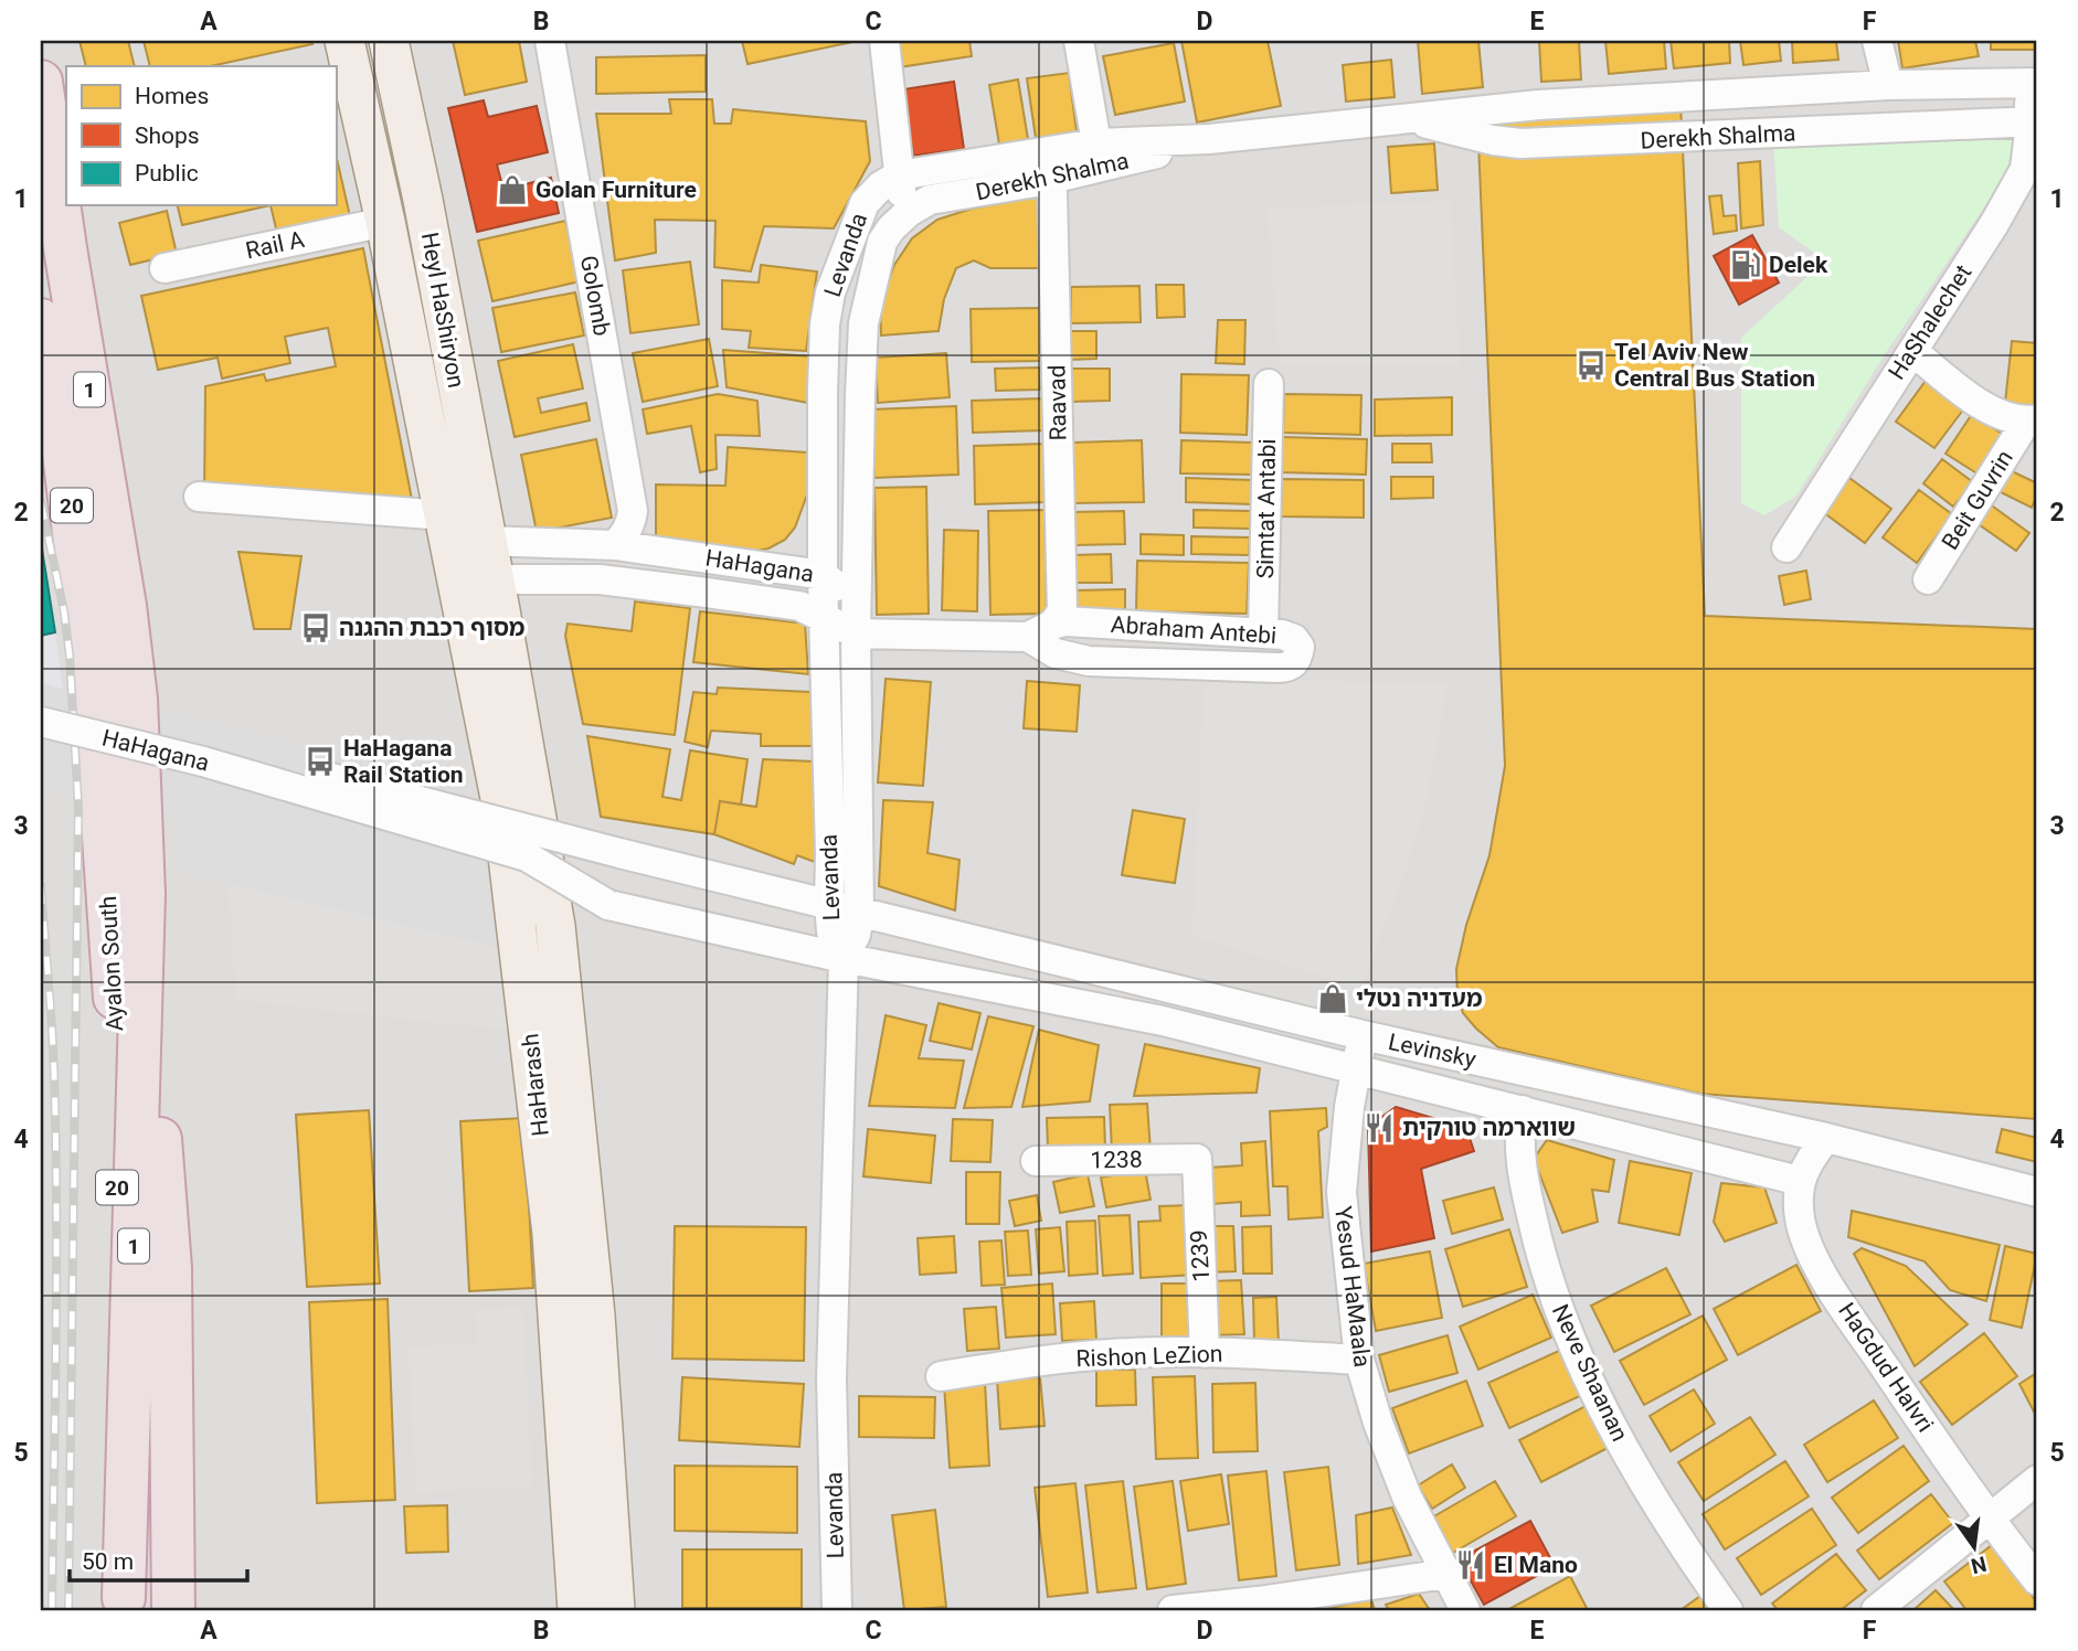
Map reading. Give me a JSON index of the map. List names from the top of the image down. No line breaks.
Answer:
{"streets":{"highway":["1","20","Ayalon South"],"main road":["Heyl HaShiryon","HaHarash"],"street":["Derekh Shalma","Rail A","Levanda","Golomb","HaShalechet","Raavad","Beit Guvrin","Simtat Antabi","HaHagana","Abraham Antebi","Levinsky","1238","1239","Yesud HaMaala","Rishon LeZion","HaGdud HaIvri","Neve Shaanan"]},"crossings":[["Derekh Shalma","Levanda"],["Derekh Shalma","HaShalechet"],["Derekh Shalma","Raavad"],["Rail A","Heyl HaShiryon"],["Levanda","HaHagana"],["Levanda","Abraham Antebi"],["Levanda","Levinsky"],["Golomb","HaHagana"],["Heyl HaShiryon","HaHagana"],["Heyl HaShiryon","HaHarash"],["1","Ayalon South"],["Raavad","Abraham Antebi"],["Simtat Antabi","Abraham Antebi"],["HaHagana","Abraham Antebi"],["HaHagana","Levinsky"],["HaHagana","HaHarash"],["Levinsky","Yesud HaMaala"],["Levinsky","HaGdud HaIvri"],["Levinsky","Neve Shaanan"],["1238","1239"],["1239","Rishon LeZion"],["Yesud HaMaala","Rishon LeZion"]],"places":{"shop":["Golan Furniture","מעדניה נטלי"],"fuel station":["Delek"],"bus stop":["Tel Aviv New Central Bus Station","מסוף רכבת ההגנה","HaHagana Rail Station"],"restaurant":["שווארמה טורקית","El Mano"]},"legend":["Homes","Shops","Public"],"scale_bar":"50 m","north":"bottom","grid":{"columns":["A","B","C","D","E","F"],"rows":["1","2","3","4","5"]}}
